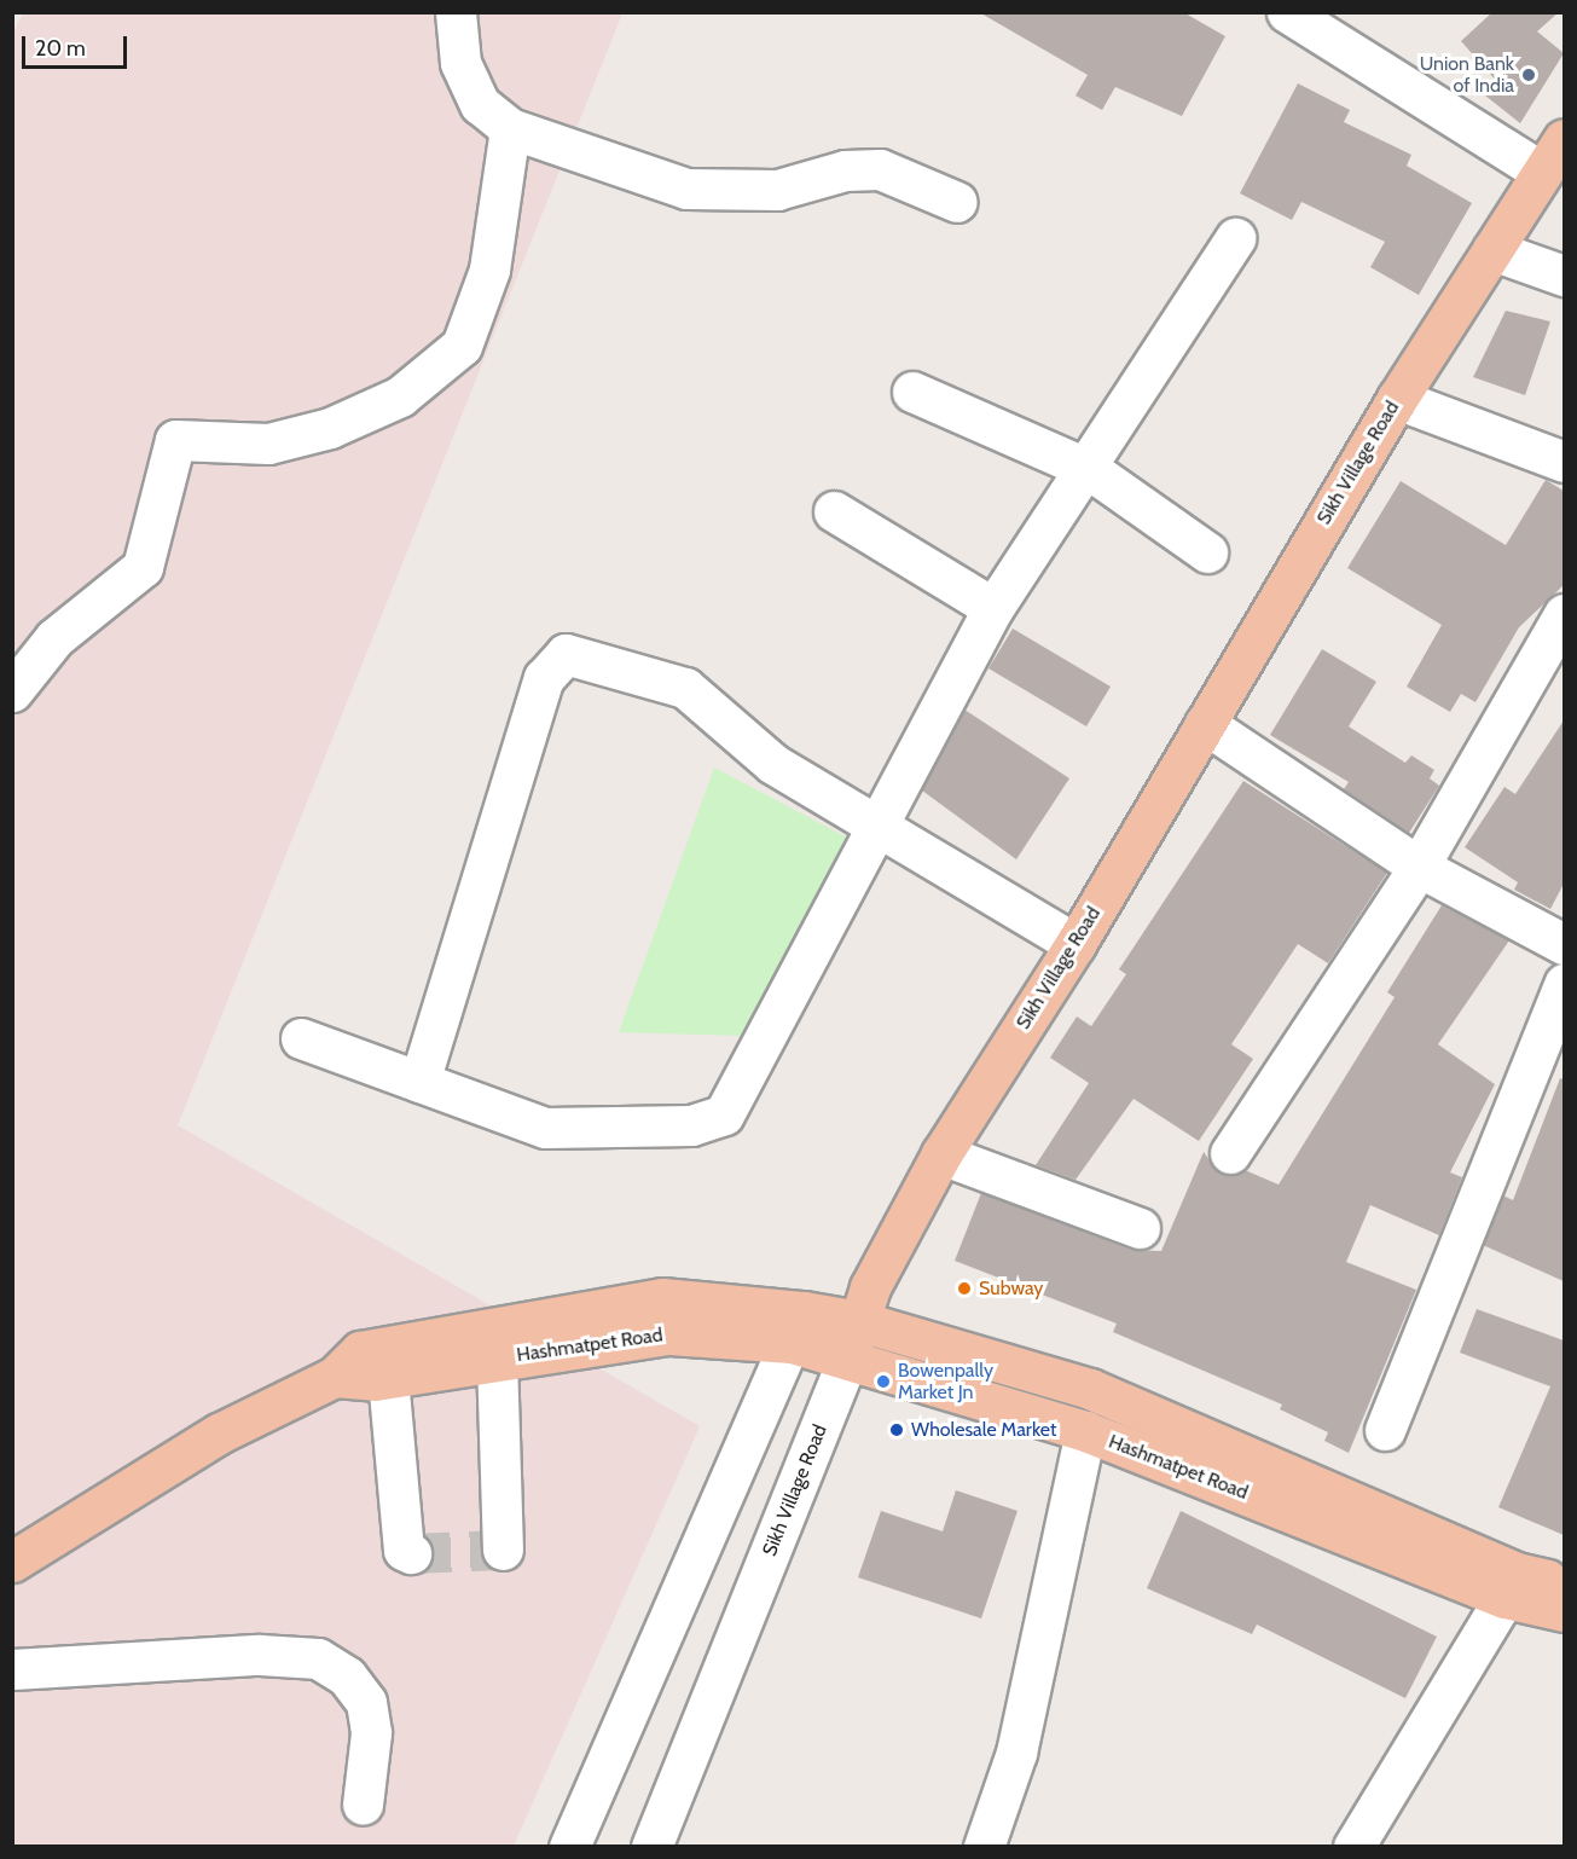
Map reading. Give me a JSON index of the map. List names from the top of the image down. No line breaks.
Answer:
{"streets":{"main road":["Sikh Village Road","Hashmatpet Road"]},"crossings":[["Sikh Village Road","Hashmatpet Road"]],"places":["Union Bank of India","Subway","Bowenpally Market Jn","Wholesale Market"],"scale_bar":"20 m"}
